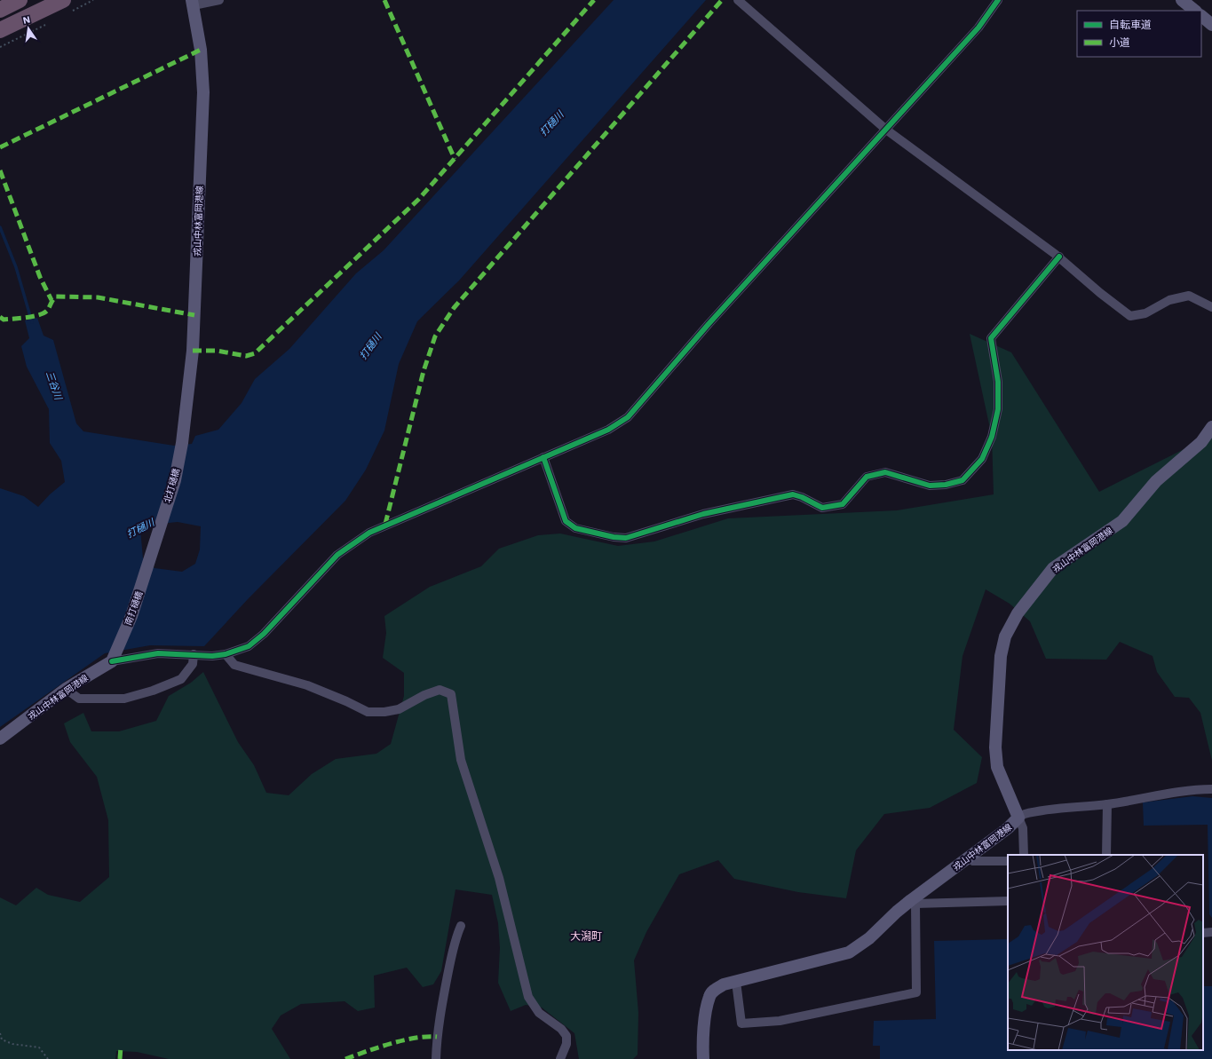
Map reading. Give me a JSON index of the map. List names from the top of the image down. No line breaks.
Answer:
{"streets":{"main road":["戎山中林富岡港線","北打樋橋","南打樋橋"]},"crossings":[["戎山中林富岡港線","北打樋橋"],["戎山中林富岡港線","南打樋橋"],["北打樋橋","南打樋橋"]],"districts":["大潟町"],"water":["打樋川","三谷川"],"legend":["自転車道","小道"],"north":"top"}
